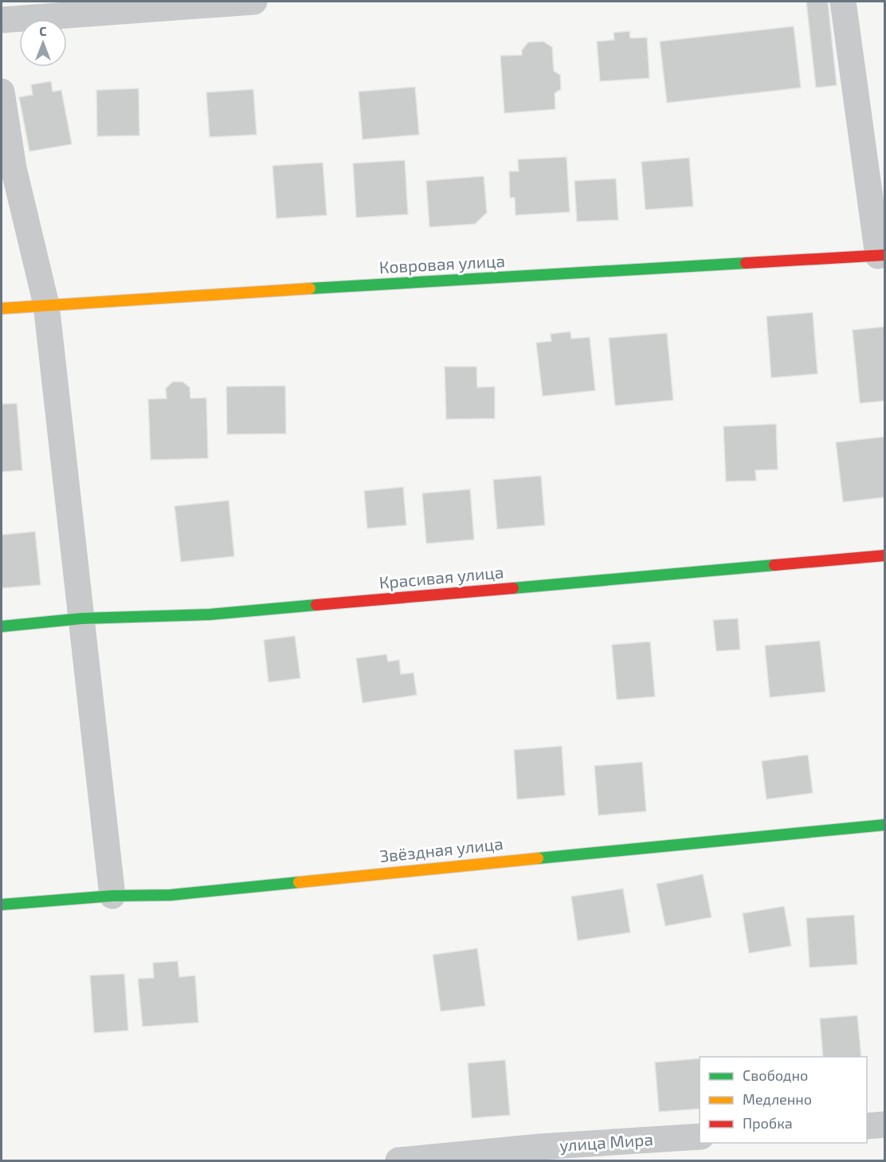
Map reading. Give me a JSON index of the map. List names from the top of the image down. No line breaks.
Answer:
{"streets":{"street":["Ковровая улица","Красивая улица","Звёздная улица","улица Мира"]},"legend":["Свободно","Медленно","Пробка"],"north":"top"}
